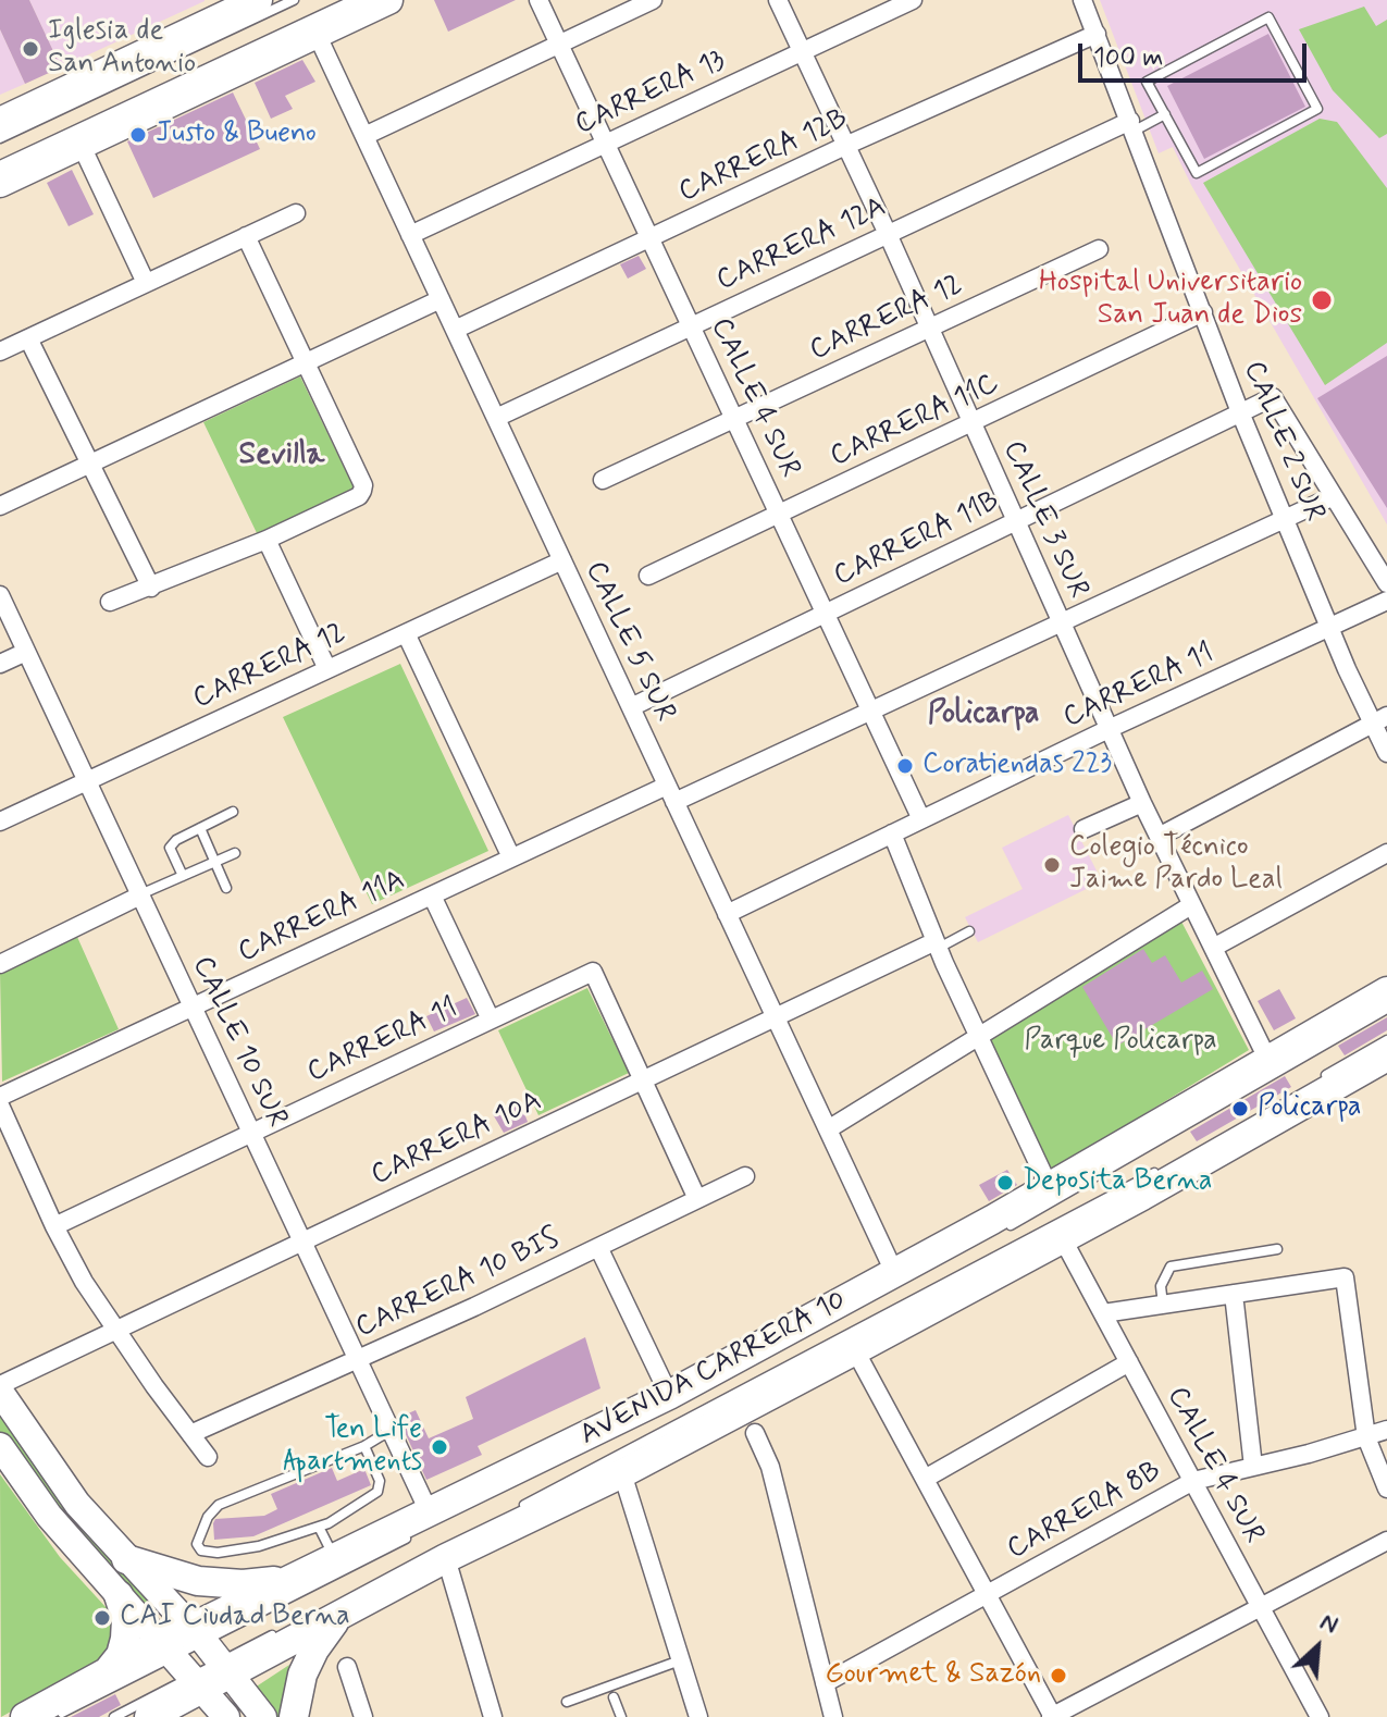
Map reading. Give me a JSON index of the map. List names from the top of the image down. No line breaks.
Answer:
{"streets":{"main road":["AVENIDA CARRERA 10"],"street":["CARRERA 13","CARRERA 12B","CARRERA 12A","CARRERA 12","CALLE 4 SUR","CARRERA 11C","CALLE 2 SUR","CALLE 3 SUR","CARRERA 11B","CALLE 5 SUR","CARRERA 11","CARRERA 11A","CALLE 10 SUR","CARRERA 10A","CARRERA 10 BIS","CARRERA 8B"]},"crossings":[["CARRERA 13","CALLE 4 SUR"],["CARRERA 13","CALLE 3 SUR"],["CARRERA 13","CALLE 5 SUR"],["CARRERA 12B","CALLE 4 SUR"],["CARRERA 12B","CALLE 2 SUR"],["CARRERA 12B","CALLE 3 SUR"],["CARRERA 12B","CALLE 5 SUR"],["CARRERA 12A","CALLE 4 SUR"],["CARRERA 12A","CALLE 2 SUR"],["CARRERA 12A","CALLE 3 SUR"],["CARRERA 12A","CALLE 5 SUR"],["CARRERA 12","CALLE 4 SUR"],["CARRERA 12","CALLE 3 SUR"],["CARRERA 12","CALLE 5 SUR"],["CARRERA 12","CALLE 10 SUR"],["CALLE 4 SUR","CARRERA 11C"],["CALLE 4 SUR","CARRERA 11B"],["CALLE 4 SUR","CARRERA 11"],["CALLE 4 SUR","CARRERA 11A"],["CALLE 4 SUR","AVENIDA CARRERA 10"],["CALLE 4 SUR","CARRERA 8B"],["CARRERA 11C","CALLE 2 SUR"],["CARRERA 11C","CALLE 3 SUR"],["CALLE 2 SUR","CARRERA 11B"],["CALLE 2 SUR","CARRERA 11"],["CALLE 2 SUR","CARRERA 11A"],["CALLE 3 SUR","CARRERA 11B"],["CALLE 3 SUR","CARRERA 11"],["CALLE 3 SUR","CARRERA 11A"],["CALLE 3 SUR","AVENIDA CARRERA 10"],["CARRERA 11B","CALLE 5 SUR"],["CARRERA 11B","CARRERA 11A"],["CALLE 5 SUR","CARRERA 11"],["CALLE 5 SUR","CARRERA 11A"],["CALLE 5 SUR","CARRERA 10A"],["CALLE 5 SUR","AVENIDA CARRERA 10"],["CARRERA 11","CALLE 10 SUR"],["CARRERA 11","CARRERA 10A"],["CARRERA 11A","CALLE 10 SUR"],["CALLE 10 SUR","CARRERA 10A"],["CALLE 10 SUR","CARRERA 10 BIS"],["CALLE 10 SUR","AVENIDA CARRERA 10"]],"districts":["Sevilla","Policarpa"],"parks":["Parque Policarpa"],"places":["Iglesia de San Antonio","Justo & Bueno","Hospital Universitario San Juan de Dios","Coratiendas 223","Colegio Técnico Jaime Pardo Leal","Policarpa","Deposita Berna","Ten Life Apartments","CAI Ciudad Berna","Gourmet & Sazón"],"scale_bar":"100 m","north":"top right"}
